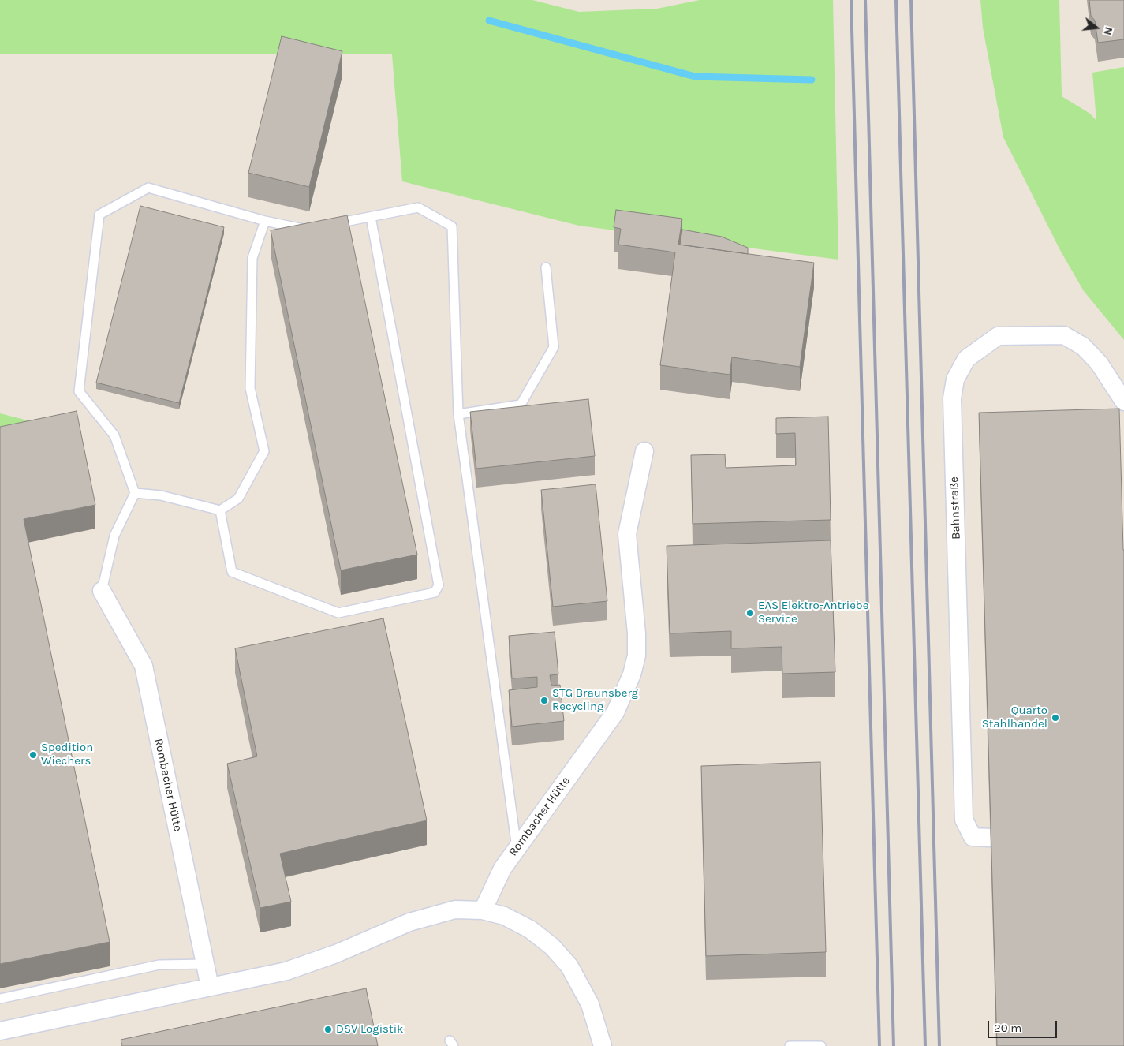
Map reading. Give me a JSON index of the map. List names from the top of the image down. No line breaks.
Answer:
{"streets":{"street":["Bahnstraße","Rombacher Hütte"]},"places":["EAS Elektro-Antriebe Service","STG Braunsberg Recycling","Quarto Stahlhandel","Spedition Wiechers","DSV Logistik"],"scale_bar":"20 m","north":"right"}
